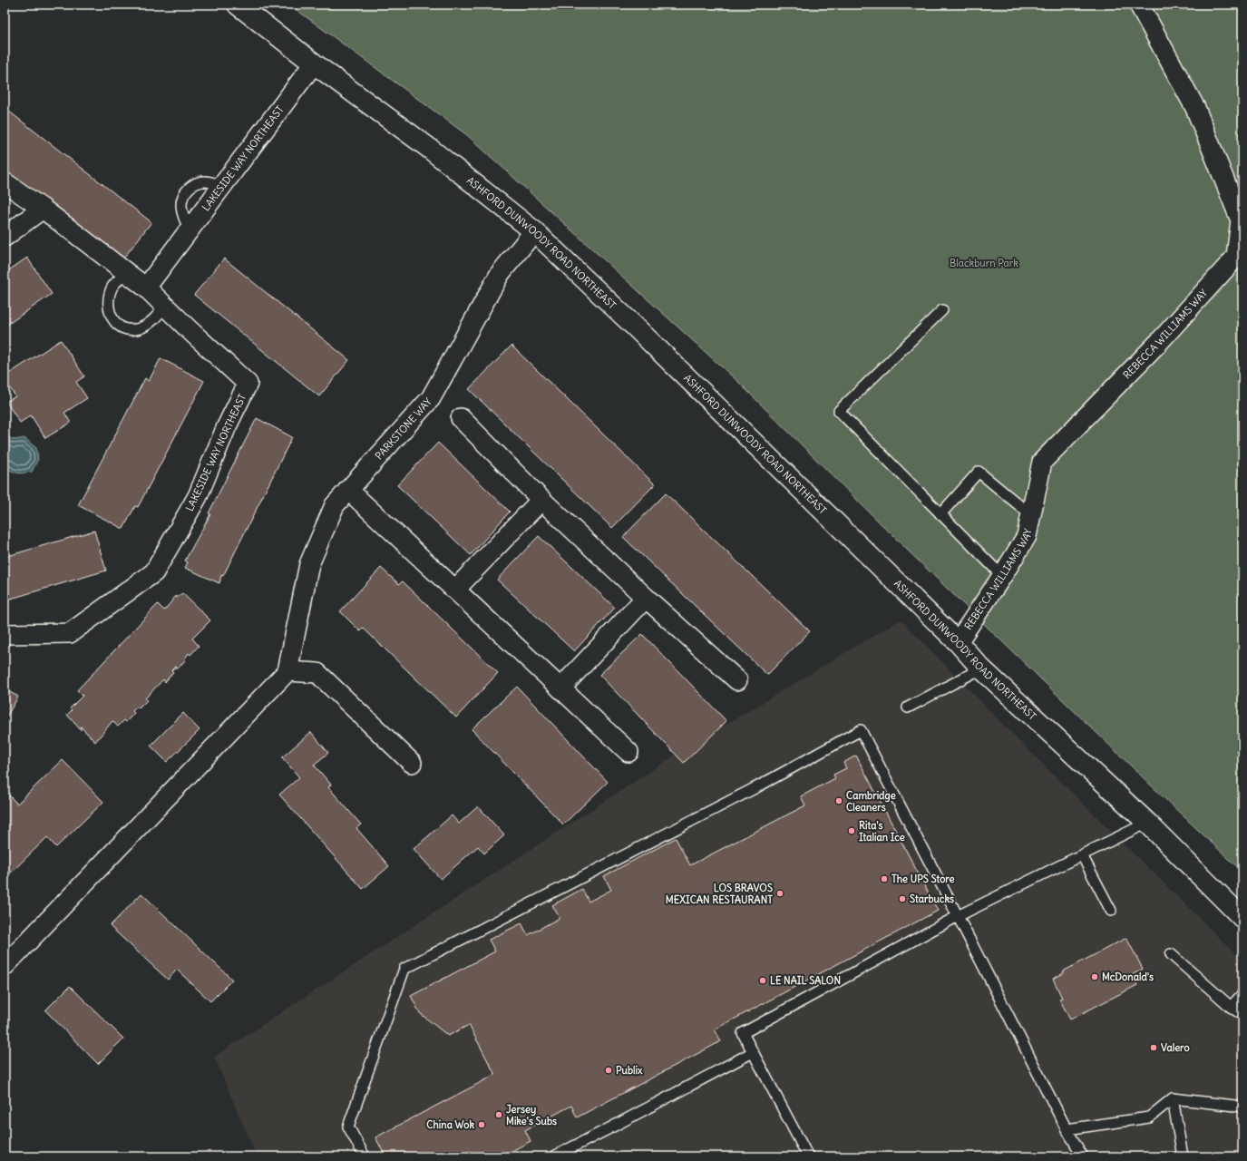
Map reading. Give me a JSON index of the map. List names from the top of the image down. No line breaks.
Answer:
{"streets":{"main road":["ASHFORD DUNWOODY ROAD NORTHEAST"],"street":["LAKESIDE WAY NORTHEAST","REBECCA WILLIAMS WAY","PARKSTONE WAY"]},"crossings":[["LAKESIDE WAY NORTHEAST","ASHFORD DUNWOODY ROAD NORTHEAST"],["ASHFORD DUNWOODY ROAD NORTHEAST","REBECCA WILLIAMS WAY"],["ASHFORD DUNWOODY ROAD NORTHEAST","PARKSTONE WAY"]],"parks":["Blackburn Park"],"places":["Cambridge Cleaners","Rita's Italian Ice","The UPS Store","LOS BRAVOS MEXICAN RESTAURANT","Starbucks","McDonald's","LE NAIL SALON","Valero","Publix","Jersey Mike's Subs","China Wok"]}
